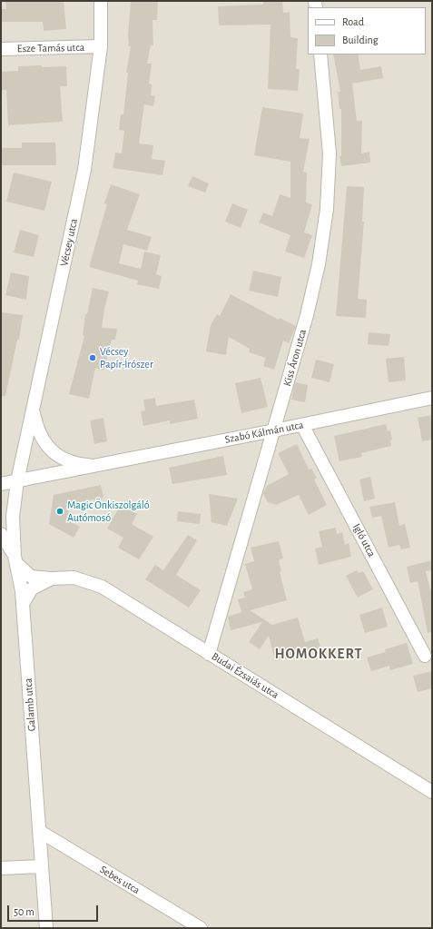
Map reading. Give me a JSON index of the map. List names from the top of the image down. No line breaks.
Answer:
{"streets":{"street":["Esze Tamás utca","Vécsey utca","Kiss Áron utca","Szabó Kálmán utca","Igló utca","Budai Ézsaiás utca","Galamb utca","Sebes utca"]},"crossings":[["Esze Tamás utca","Vécsey utca"],["Vécsey utca","Szabó Kálmán utca"],["Vécsey utca","Galamb utca"],["Kiss Áron utca","Szabó Kálmán utca"],["Kiss Áron utca","Budai Ézsaiás utca"],["Szabó Kálmán utca","Igló utca"],["Szabó Kálmán utca","Galamb utca"],["Budai Ézsaiás utca","Galamb utca"],["Galamb utca","Sebes utca"]],"districts":["HOMOKKERT"],"places":["Vécsey Papír-Írószer","Magic Önkiszolgáló Autómosó"],"legend":["Road","Building"],"scale_bar":"50 m"}
